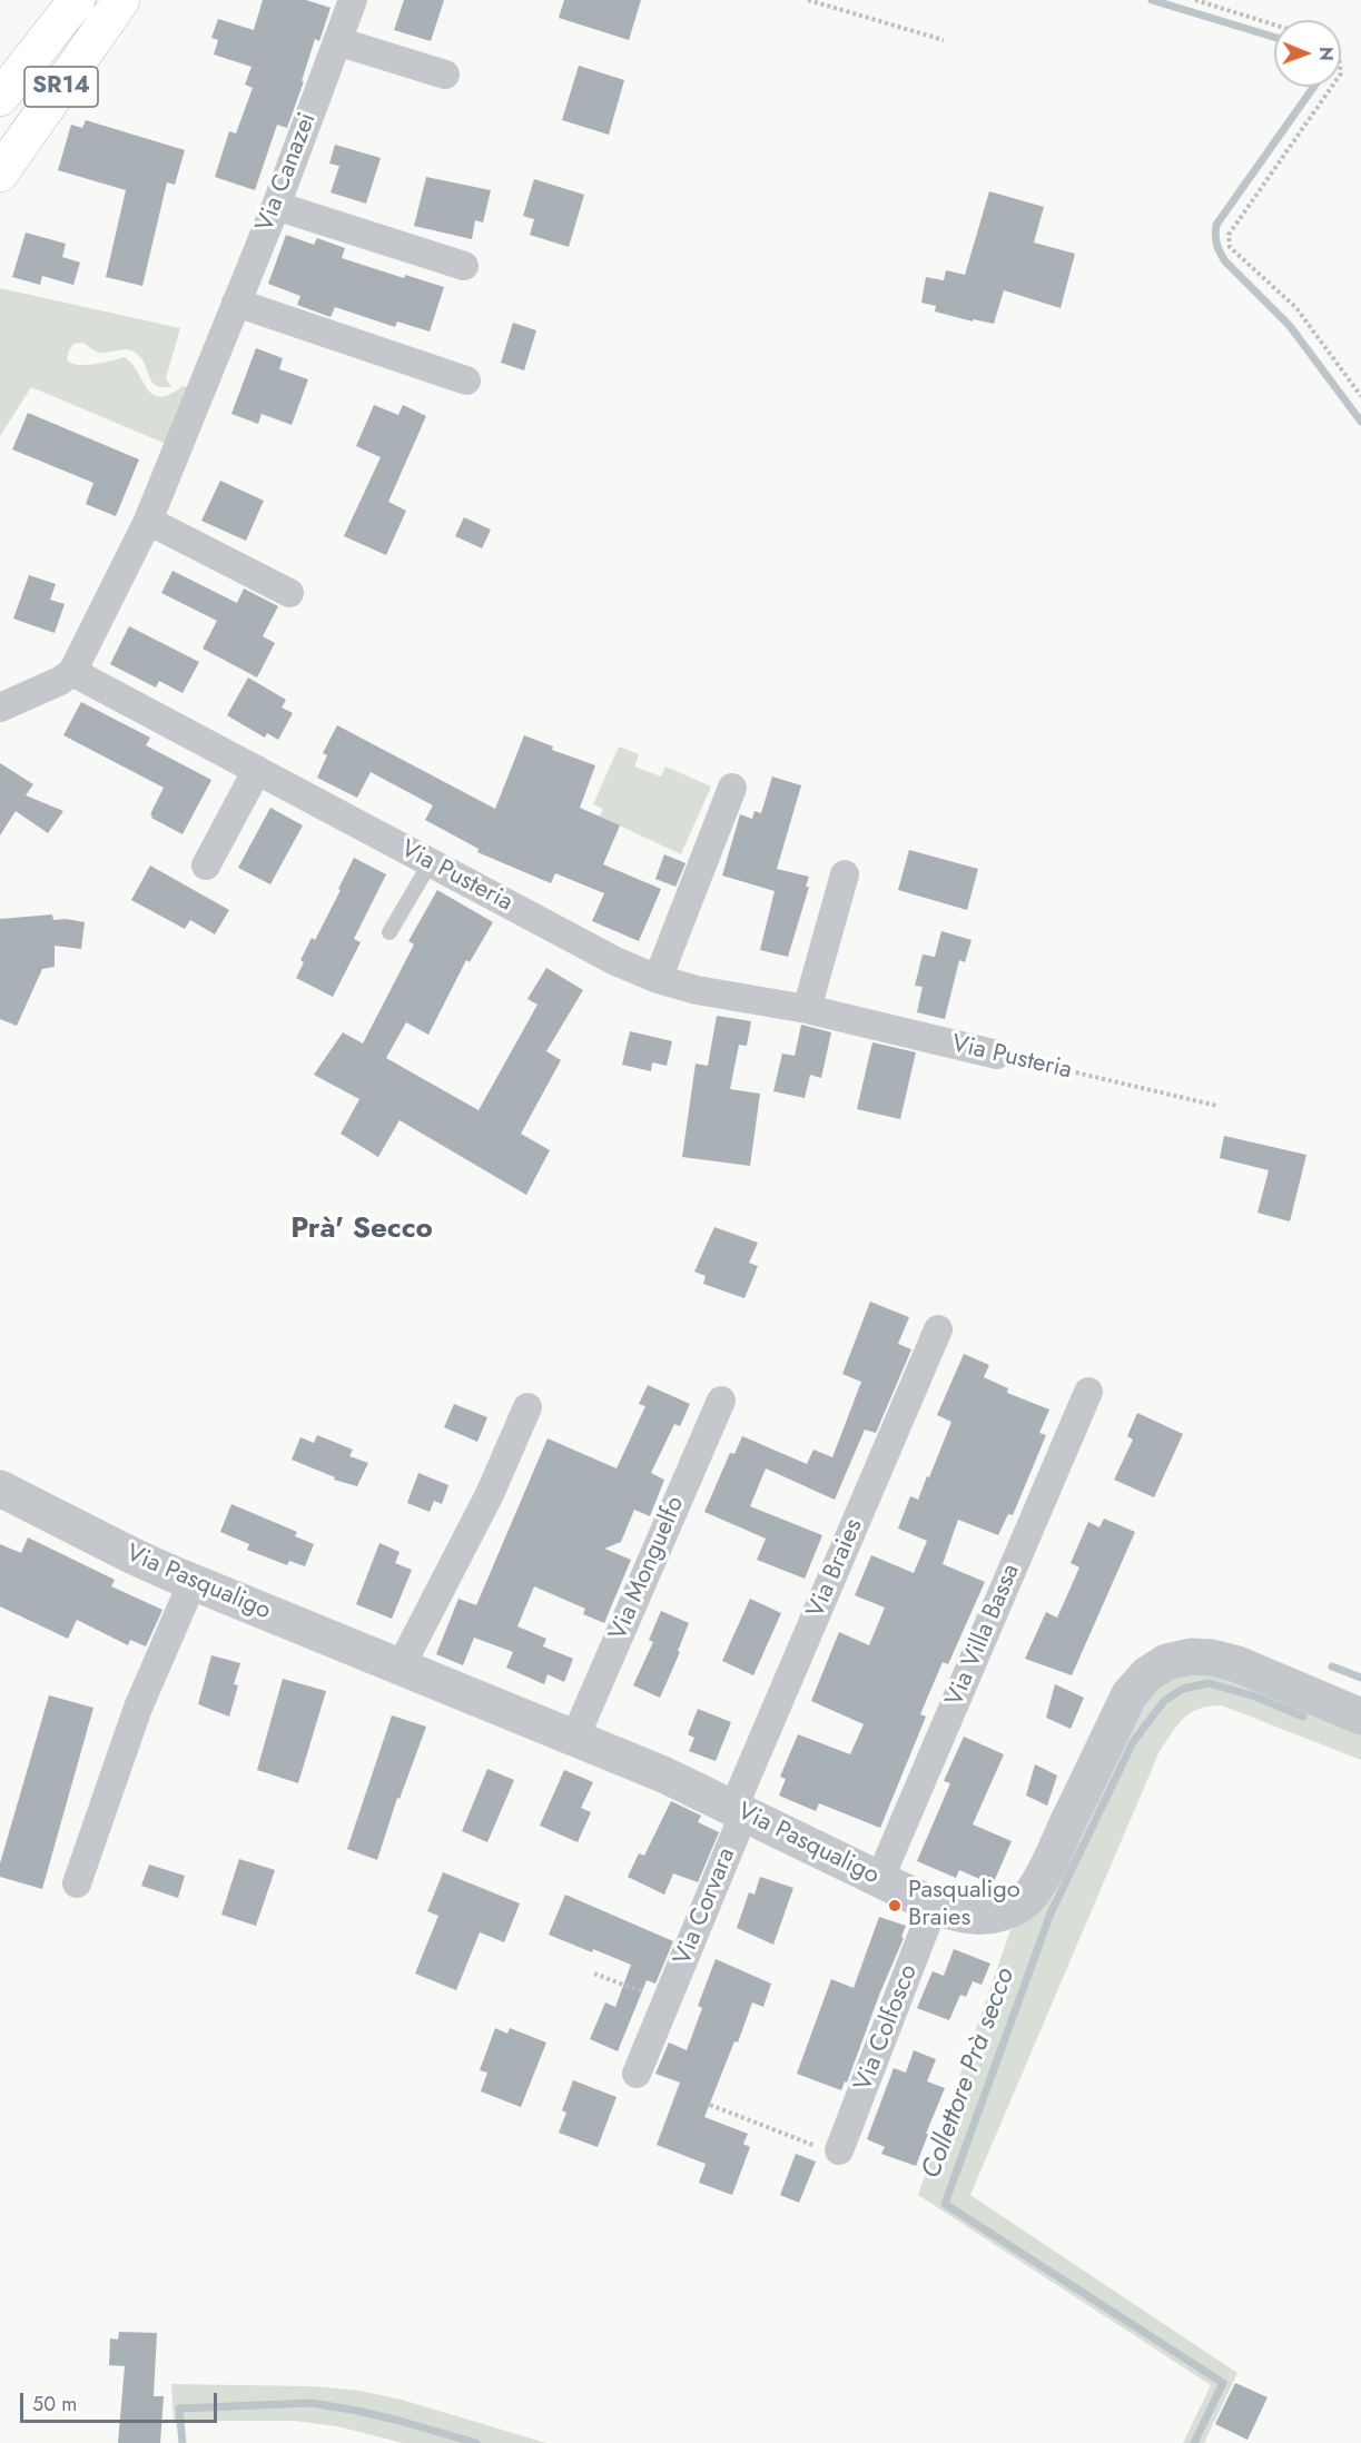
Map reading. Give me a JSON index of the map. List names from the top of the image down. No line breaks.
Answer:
{"streets":{"main road":["SR14"],"street":["Via Canazei","Via Pusteria","Via Monguelfo","Via Braies","Via Pasqualigo","Via Villa Bassa","Via Corvara","Via Colfosco"]},"crossings":[["Via Canazei","Via Pusteria"],["Via Monguelfo","Via Pasqualigo"],["Via Braies","Via Pasqualigo"],["Via Braies","Via Corvara"],["Via Pasqualigo","Via Villa Bassa"],["Via Pasqualigo","Via Corvara"],["Via Pasqualigo","Via Colfosco"]],"districts":["Prà' Secco"],"water":["Collettore Prà secco"],"places":["Pasqualigo Braies"],"scale_bar":"50 m","north":"right"}
